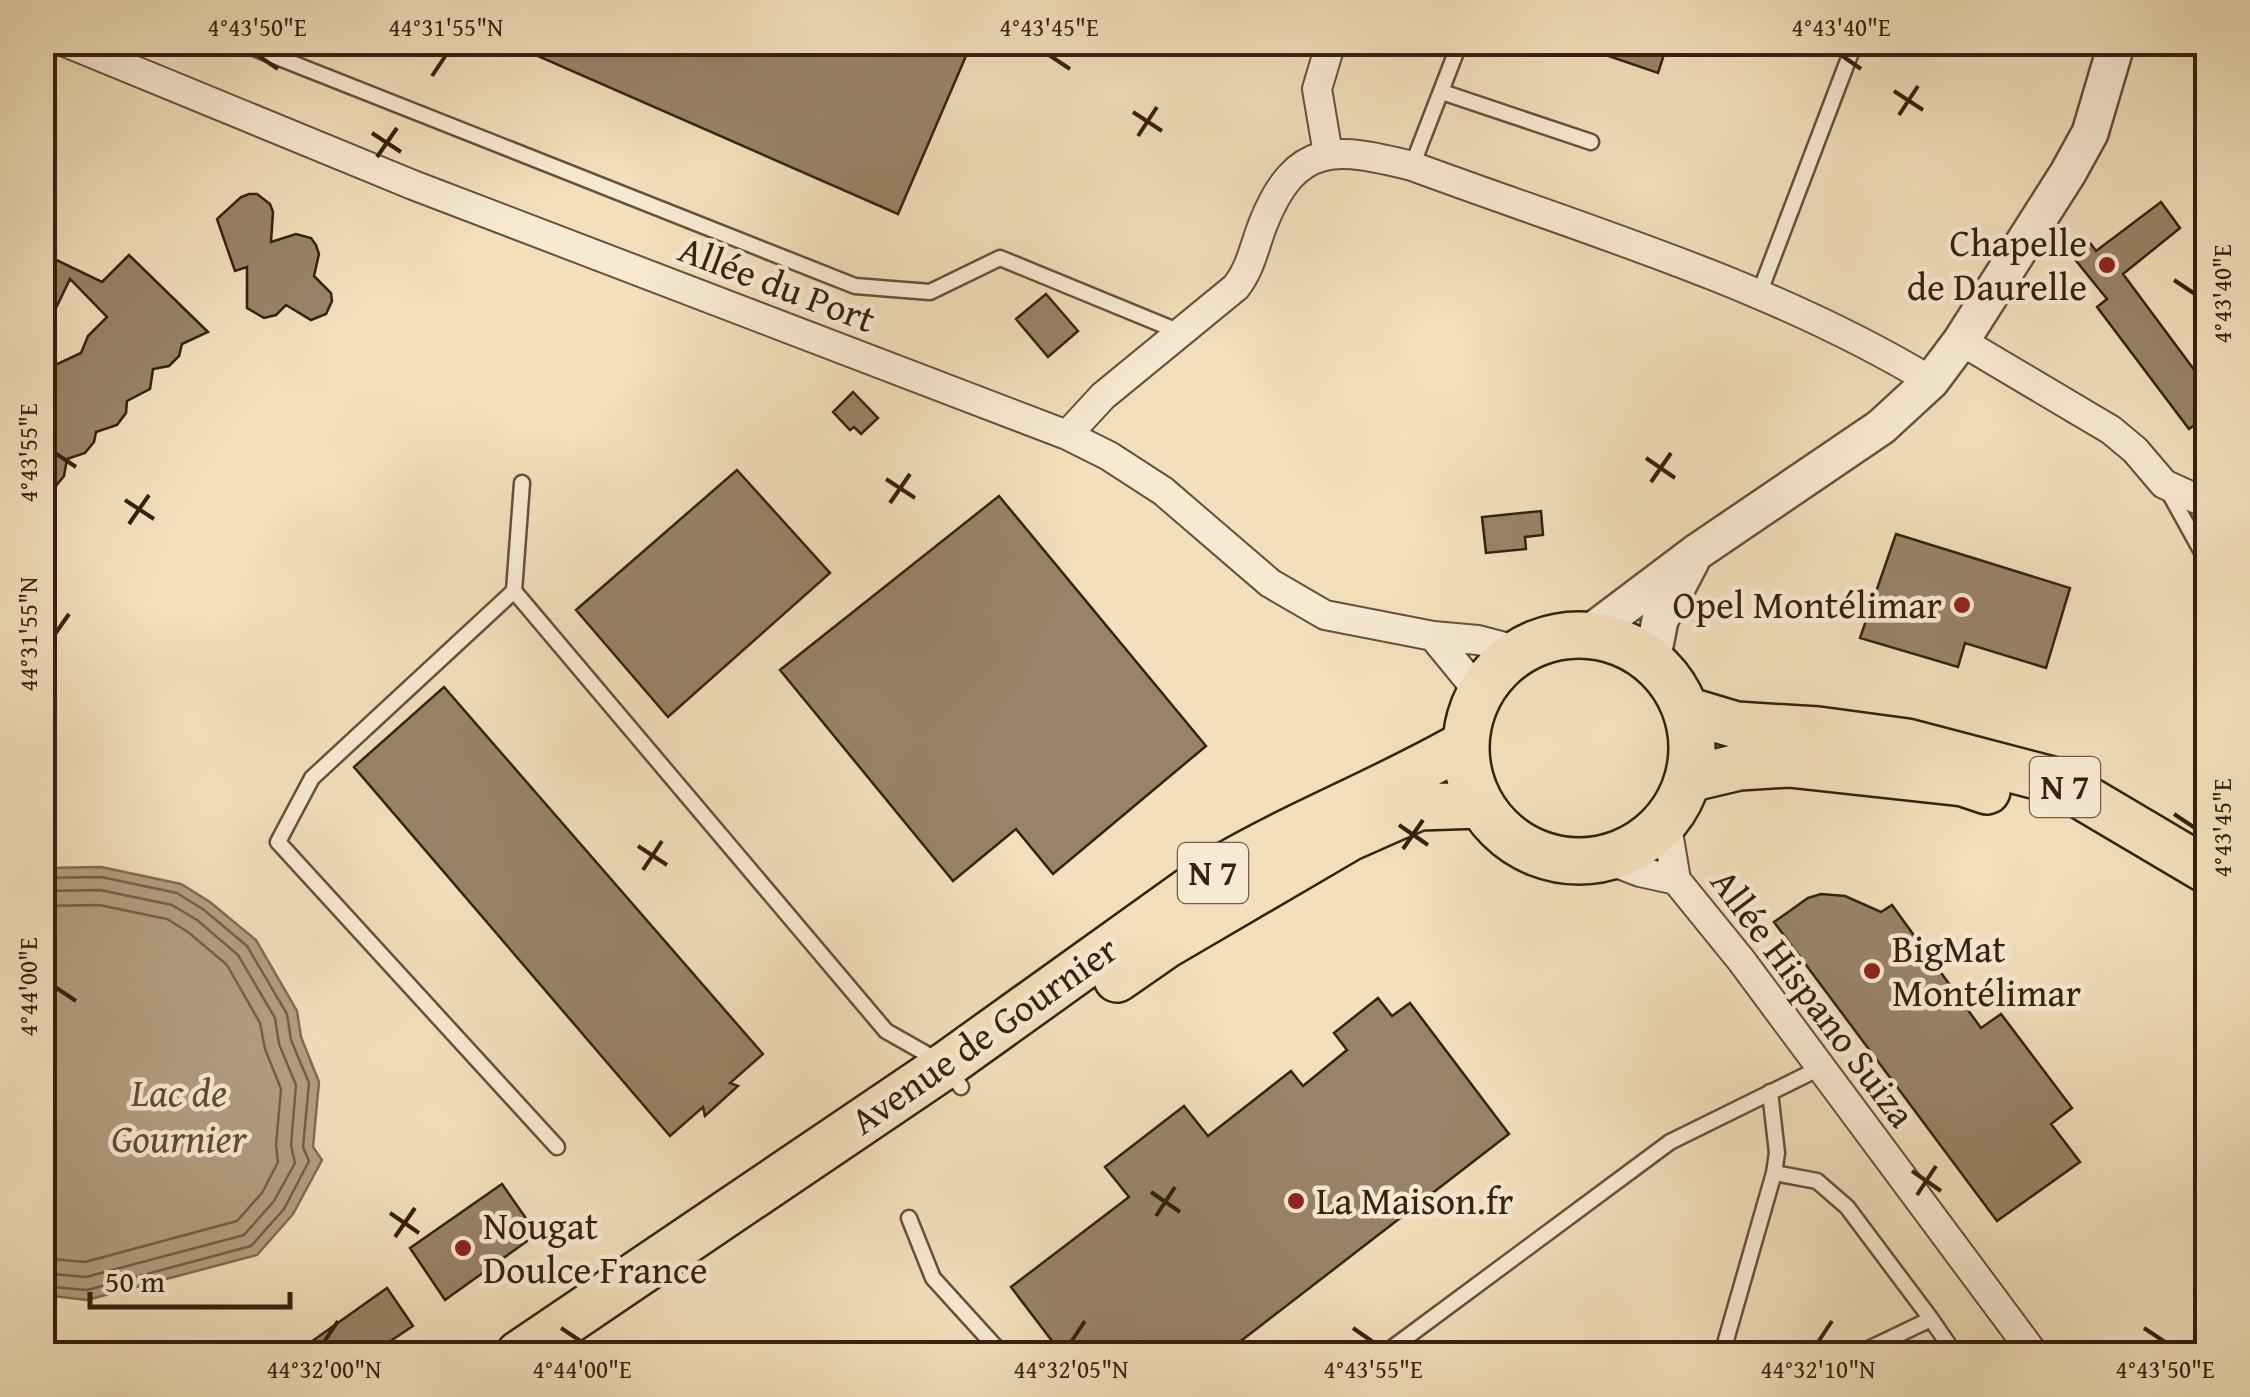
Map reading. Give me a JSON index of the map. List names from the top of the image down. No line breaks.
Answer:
{"streets":{"main road":["N 7","Avenue de Gournier"],"street":["Allée du Port","Allée Hispano Suiza"]},"crossings":[["Allée du Port","N 7"],["Allée du Port","Allée Hispano Suiza"],["Allée du Port","Avenue de Gournier"],["N 7","Allée Hispano Suiza"],["N 7","Avenue de Gournier"],["Allée Hispano Suiza","Avenue de Gournier"]],"water":["Lac de Gournier"],"places":["Chapelle de Daurelle","Opel Montélimar","BigMat Montélimar","La Maison.fr","Nougat Doulce France"],"scale_bar":"50 m","coordinates":["4°43'50\"E","44°31'55\"N","4°43'45\"E","4°43'40\"E","4°43'55\"E","4°44'00\"E","44°32'00\"N","44°32'05\"N","44°32'10\"N"]}
